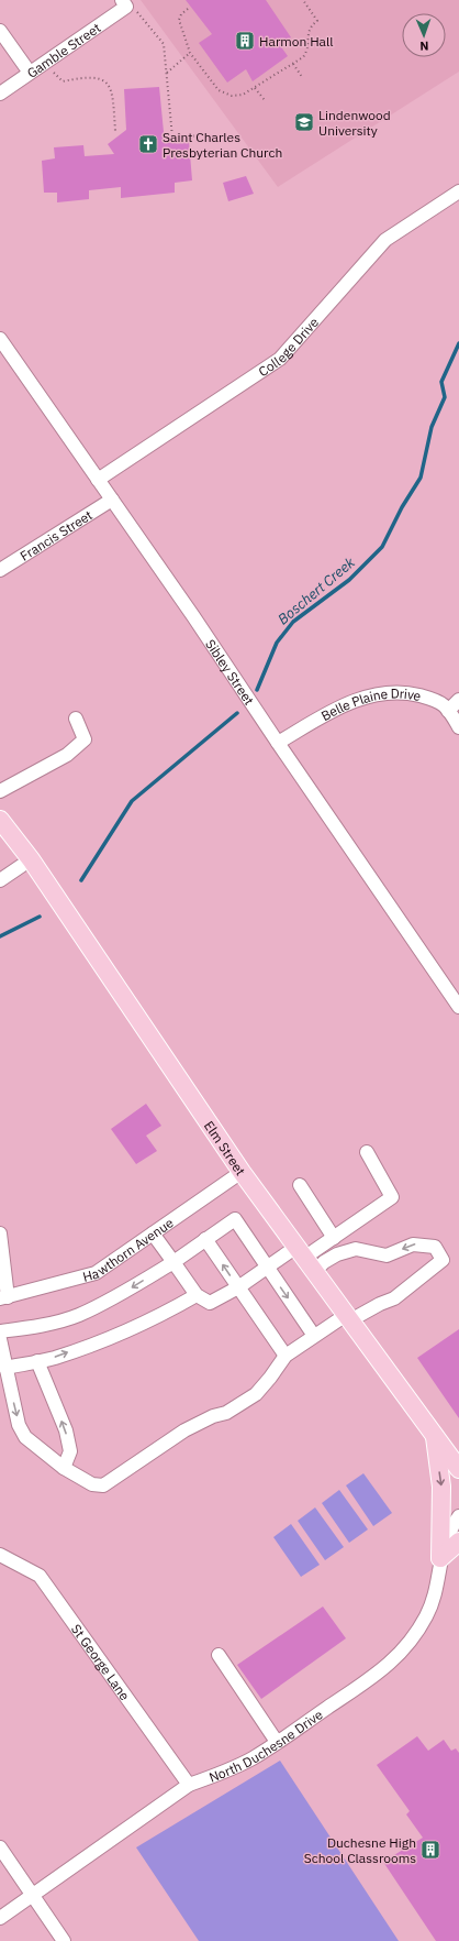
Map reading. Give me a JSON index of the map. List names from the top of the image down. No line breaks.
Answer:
{"streets":{"main road":["Elm Street"],"street":["Gamble Street","College Drive","Francis Street","Sibley Street","Belle Plaine Drive","Hawthorn Avenue","St George Lane","North Duchesne Drive"]},"crossings":[["College Drive","Sibley Street"],["Francis Street","Sibley Street"],["Sibley Street","Belle Plaine Drive"],["Elm Street","Hawthorn Avenue"],["St George Lane","North Duchesne Drive"]],"water":["Boschert Creek"],"places":{"building":["Harmon Hall","Duchesne High School Classrooms"],"school or university":["Lindenwood University"],"church":["Saint Charles Presbyterian Church"]},"north":"bottom"}
